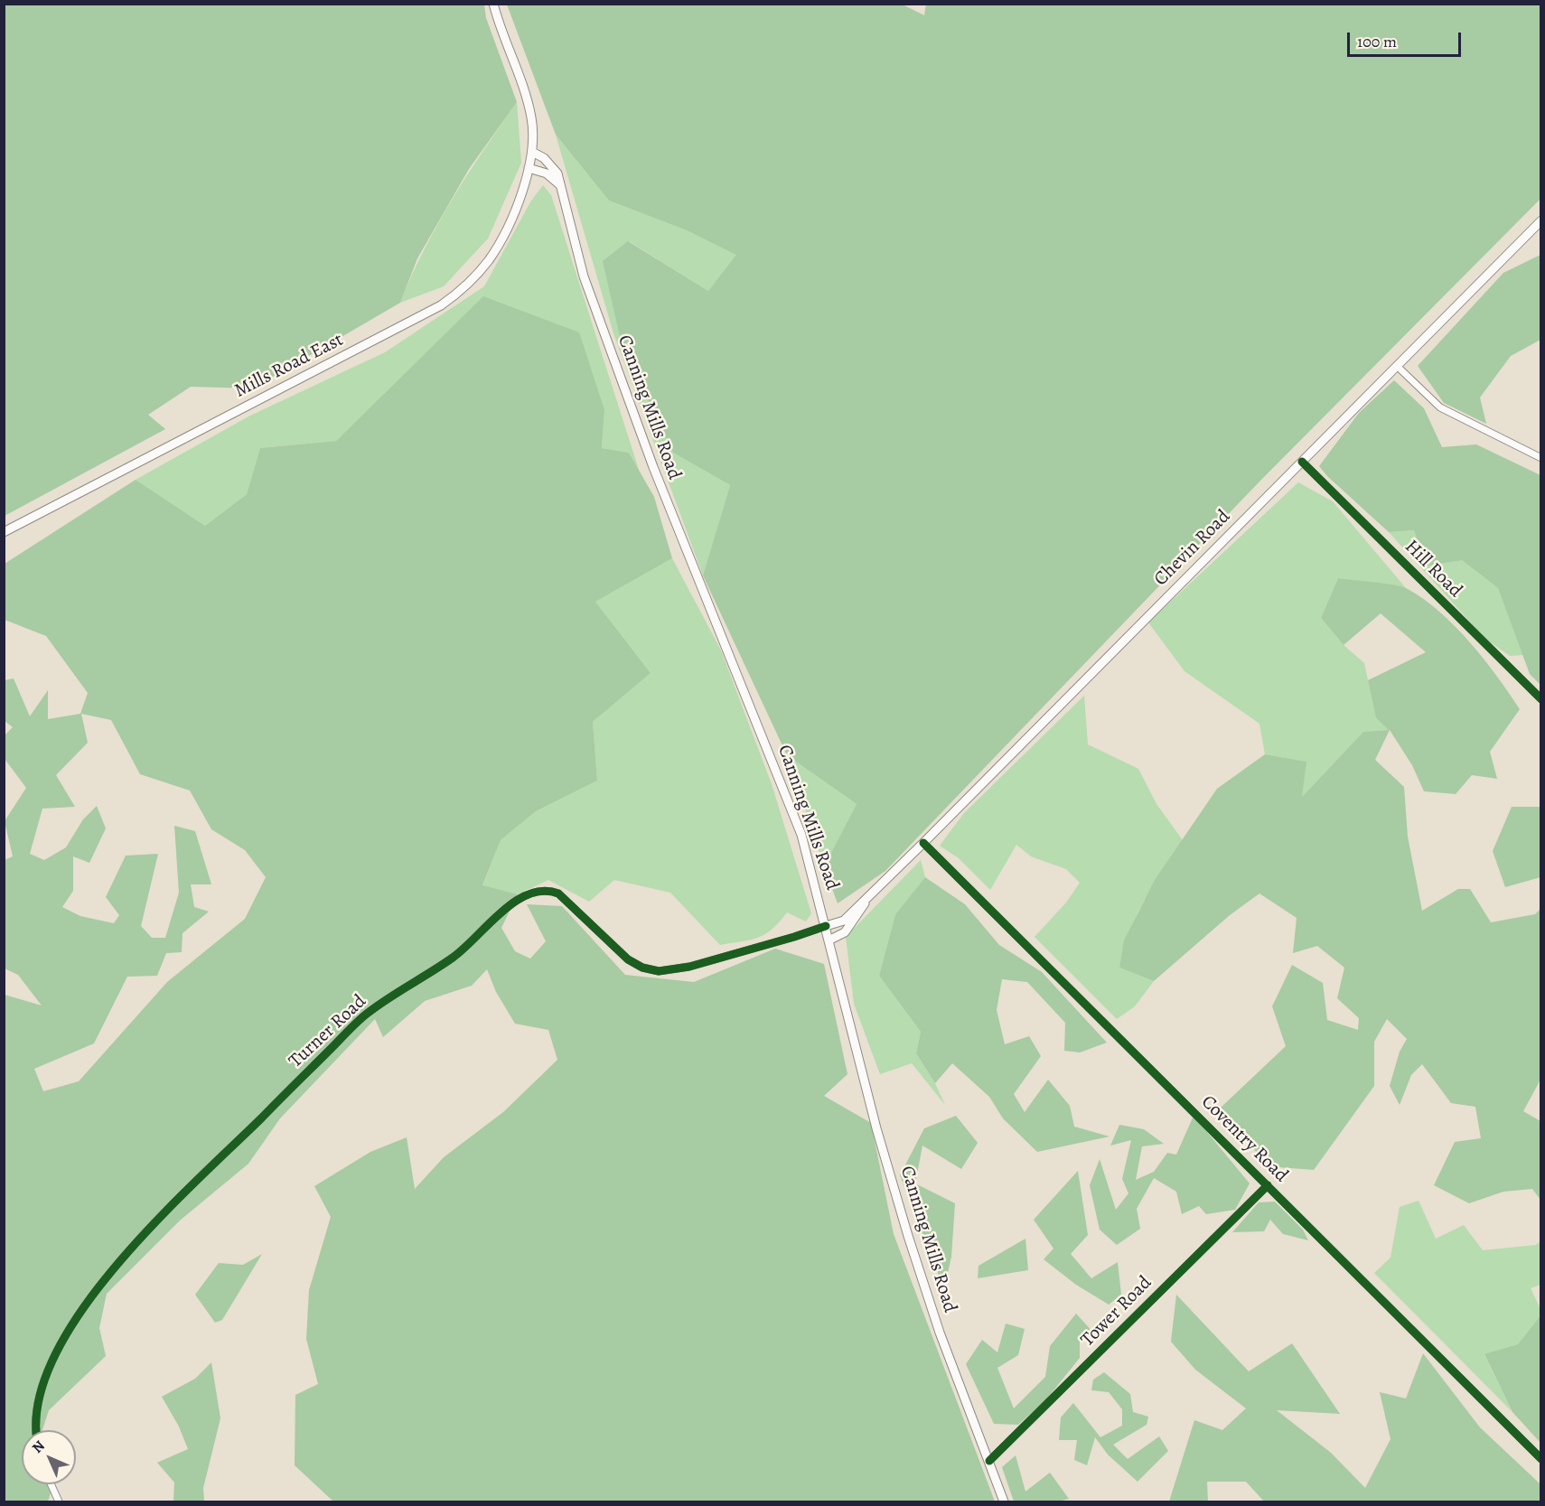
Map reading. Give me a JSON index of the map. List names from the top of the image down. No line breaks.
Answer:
{"streets":{"main road":["Mills Road East","Canning Mills Road","Chevin Road"],"street":["Hill Road","Turner Road","Coventry Road","Tower Road"]},"crossings":[["Canning Mills Road","Chevin Road"],["Canning Mills Road","Turner Road"],["Canning Mills Road","Tower Road"],["Chevin Road","Hill Road"],["Chevin Road","Turner Road"],["Chevin Road","Coventry Road"],["Coventry Road","Tower Road"]],"scale_bar":"100 m","north":"top left"}
